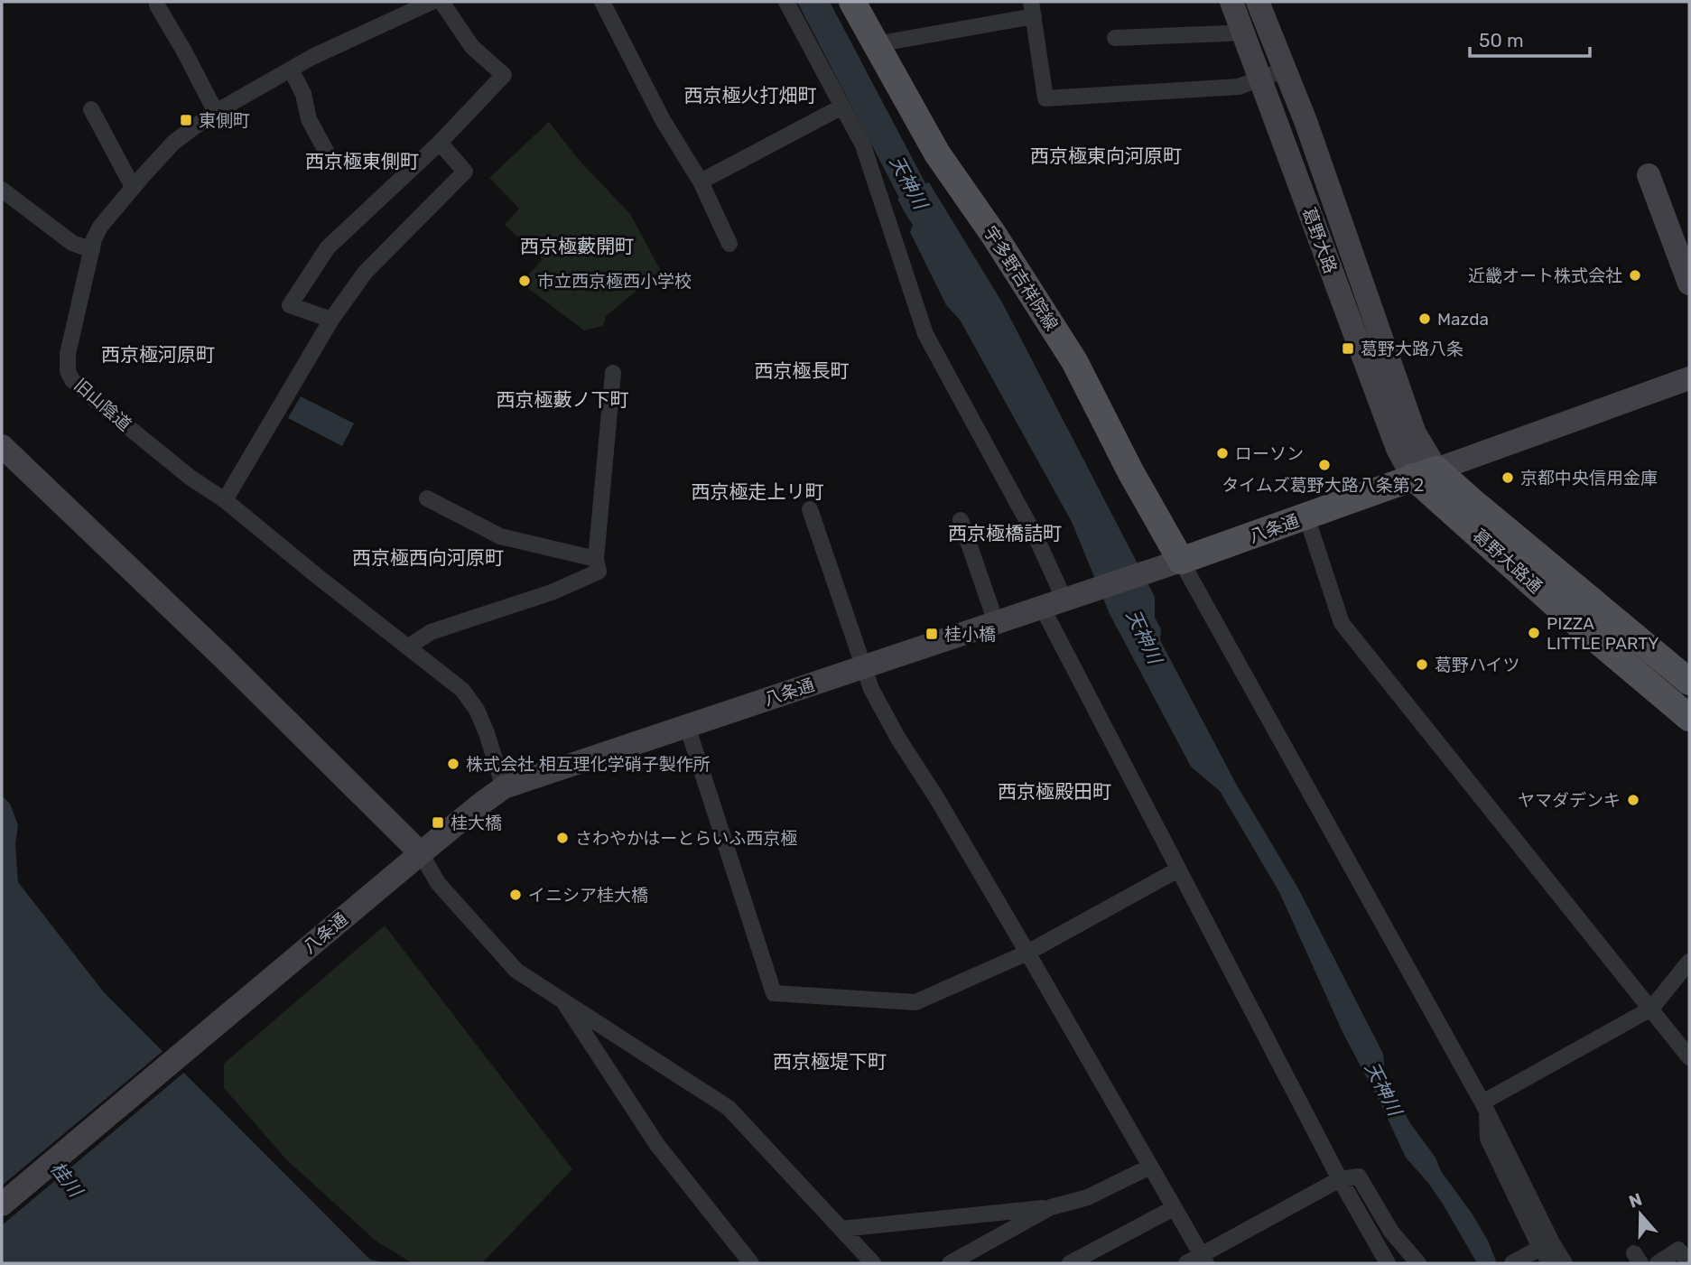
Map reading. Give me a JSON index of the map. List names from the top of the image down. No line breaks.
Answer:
{"streets":{"main road":["宇多野吉祥院線","八条通","葛野大路通"],"street":["葛野大路","旧山陰道"]},"crossings":[["葛野大路","八条通"],["葛野大路","葛野大路通"],["宇多野吉祥院線","八条通"],["旧山陰道","八条通"],["八条通","葛野大路通"]],"districts":["西京極火打畑町","西京極東向河原町","西京極東側町","西京極藪開町","西京極河原町","西京極長町","西京極藪ノ下町","西京極走上リ町","西京極橋詰町","西京極西向河原町","西京極殿田町","西京極堤下町"],"water":["天神川","桂川"],"places":{"transit":["東側町","葛野大路八条","桂小橋","桂大橋"],"other":["近畿オート株式会社","市立西京極西小学校","Mazda","ローソン","タイムズ葛野大路八条第２","京都中央信用金庫","PIZZA LITTLE PARTY","葛野ハイツ","株式会社 相互理化学硝子製作所","ヤマダデンキ","さわやかはーとらいふ西京極","イニシア桂大橋"]},"scale_bar":"50 m","north":"top"}
